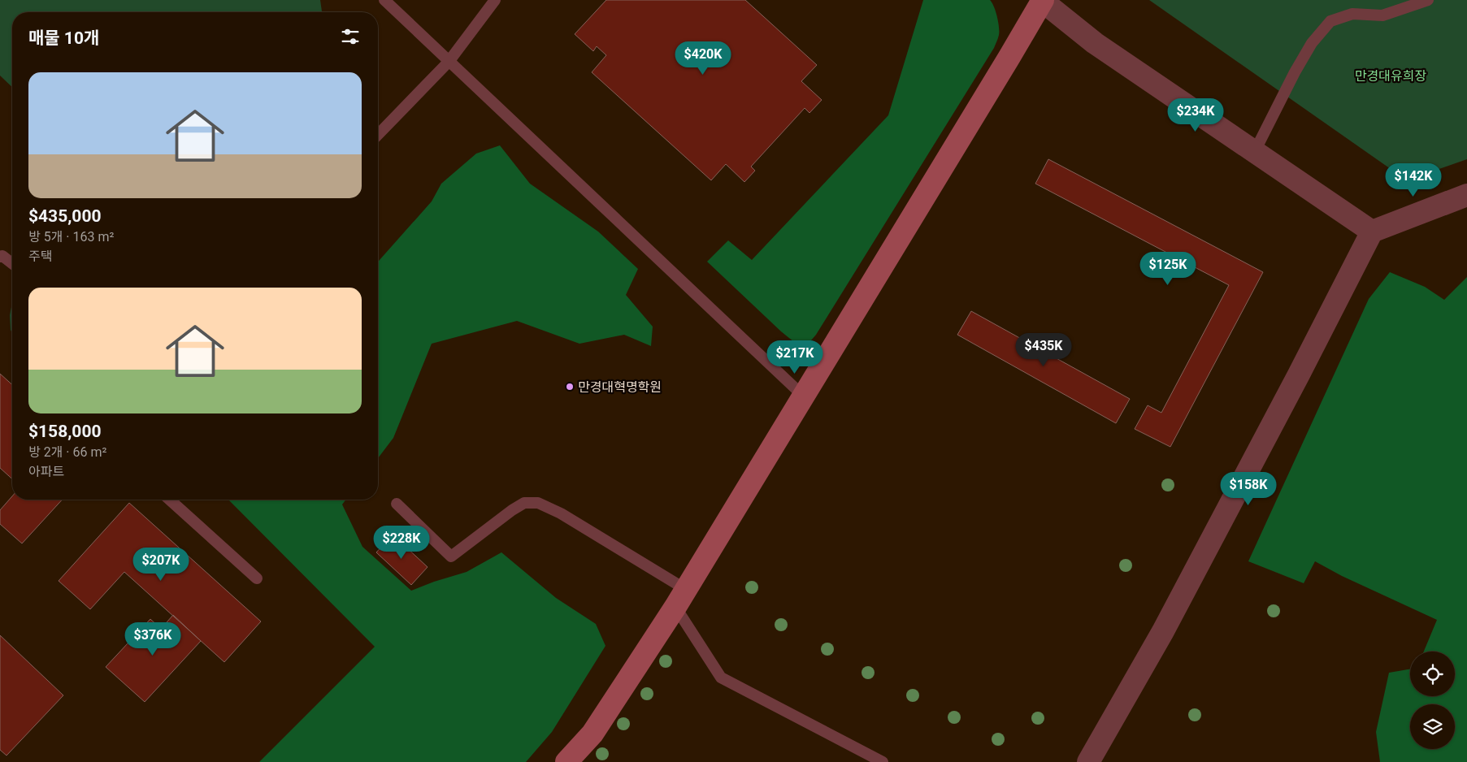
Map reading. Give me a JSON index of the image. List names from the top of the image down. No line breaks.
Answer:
{"parks":["만경대유희장"],"places":["만경대혁명학원"],"page":{"heading":"매물 10개","price":["$420K","$234K","$142K","$125K","$435K","$217K","$158K","$228K","$207K","$376K"],"list":[{"name":"$435,000","note":"방 5개 · 163 m² · 주택"},{"name":"$158,000","note":"방 2개 · 66 m² · 아파트"}]}}
